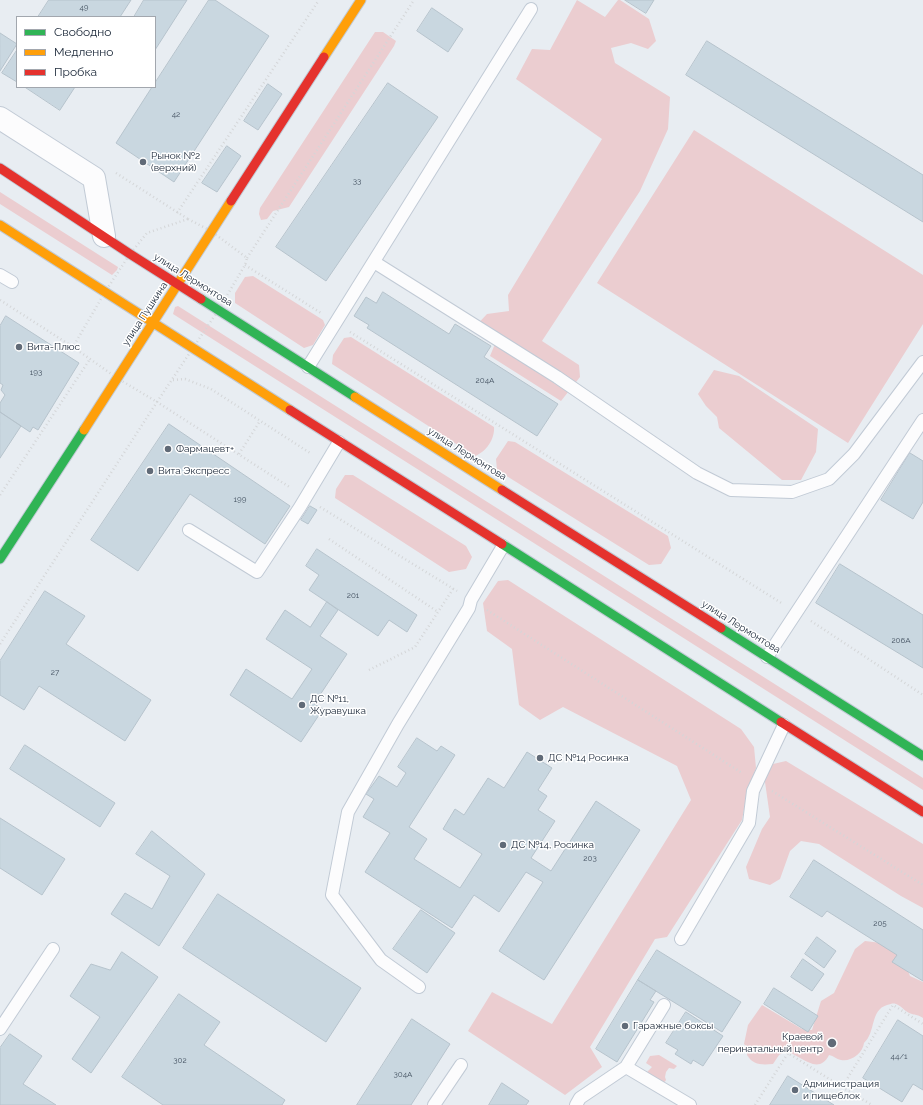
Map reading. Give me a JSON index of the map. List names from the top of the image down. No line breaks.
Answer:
{"streets":{"main road":["улица Лермонтова","улица Пушкина"]},"crossings":[["улица Лермонтова","улица Пушкина"]],"places":["Рынок №2 (верхний)","Вита-Плюс","Фармацевт+","Вита Экспресс","ДС №11, Журавушка","ДС №14 Росинка","ДС №14, Росинка","Гаражные боксы","Краевой перинатальный центр","Администрация и пищеблок"],"house_numbers":["49","42","33","193","204А","199","201","206А","27","203","205","44/1","302","304А"],"legend":["Свободно","Медленно","Пробка"]}
